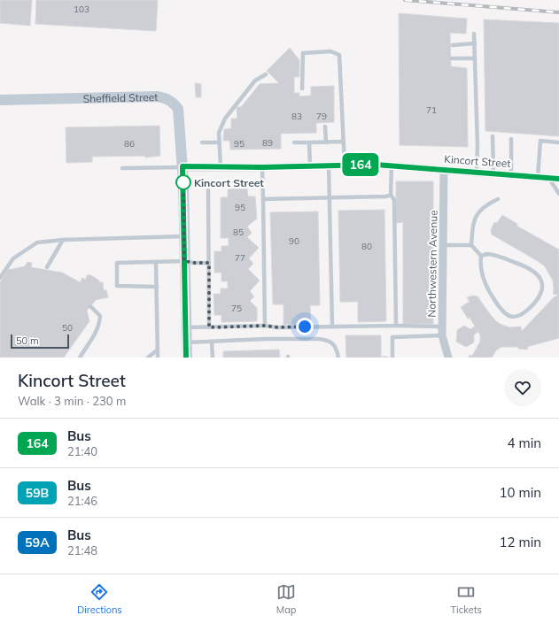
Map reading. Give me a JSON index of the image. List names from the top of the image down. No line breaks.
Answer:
{"streets":{"street":["Sheffield Street","Kincort Street","Northwestern Avenue"]},"crossings":[["Sheffield Street","Kincort Street"],["Kincort Street","Northwestern Avenue"]],"places":["Kincort Street"],"lines":["bus line 164"],"house_numbers":["103","71","83","79","89","86","95","95","85","90","80","77","75","50"],"scale_bar":"50 m","page":{"on_map":"164","scale":"50 m","heading":["Kincort Street","Walk · 3 min · 230 m"],"list":[{"mark":"164","name":"Bus","note":"21:40","value":"4 min"},{"mark":"59B","name":"Bus","note":"21:46","value":"10 min"},{"mark":"59A","name":"Bus","note":"21:48","value":"12 min"}],"tabs":["Directions","Map","Tickets"]}}
